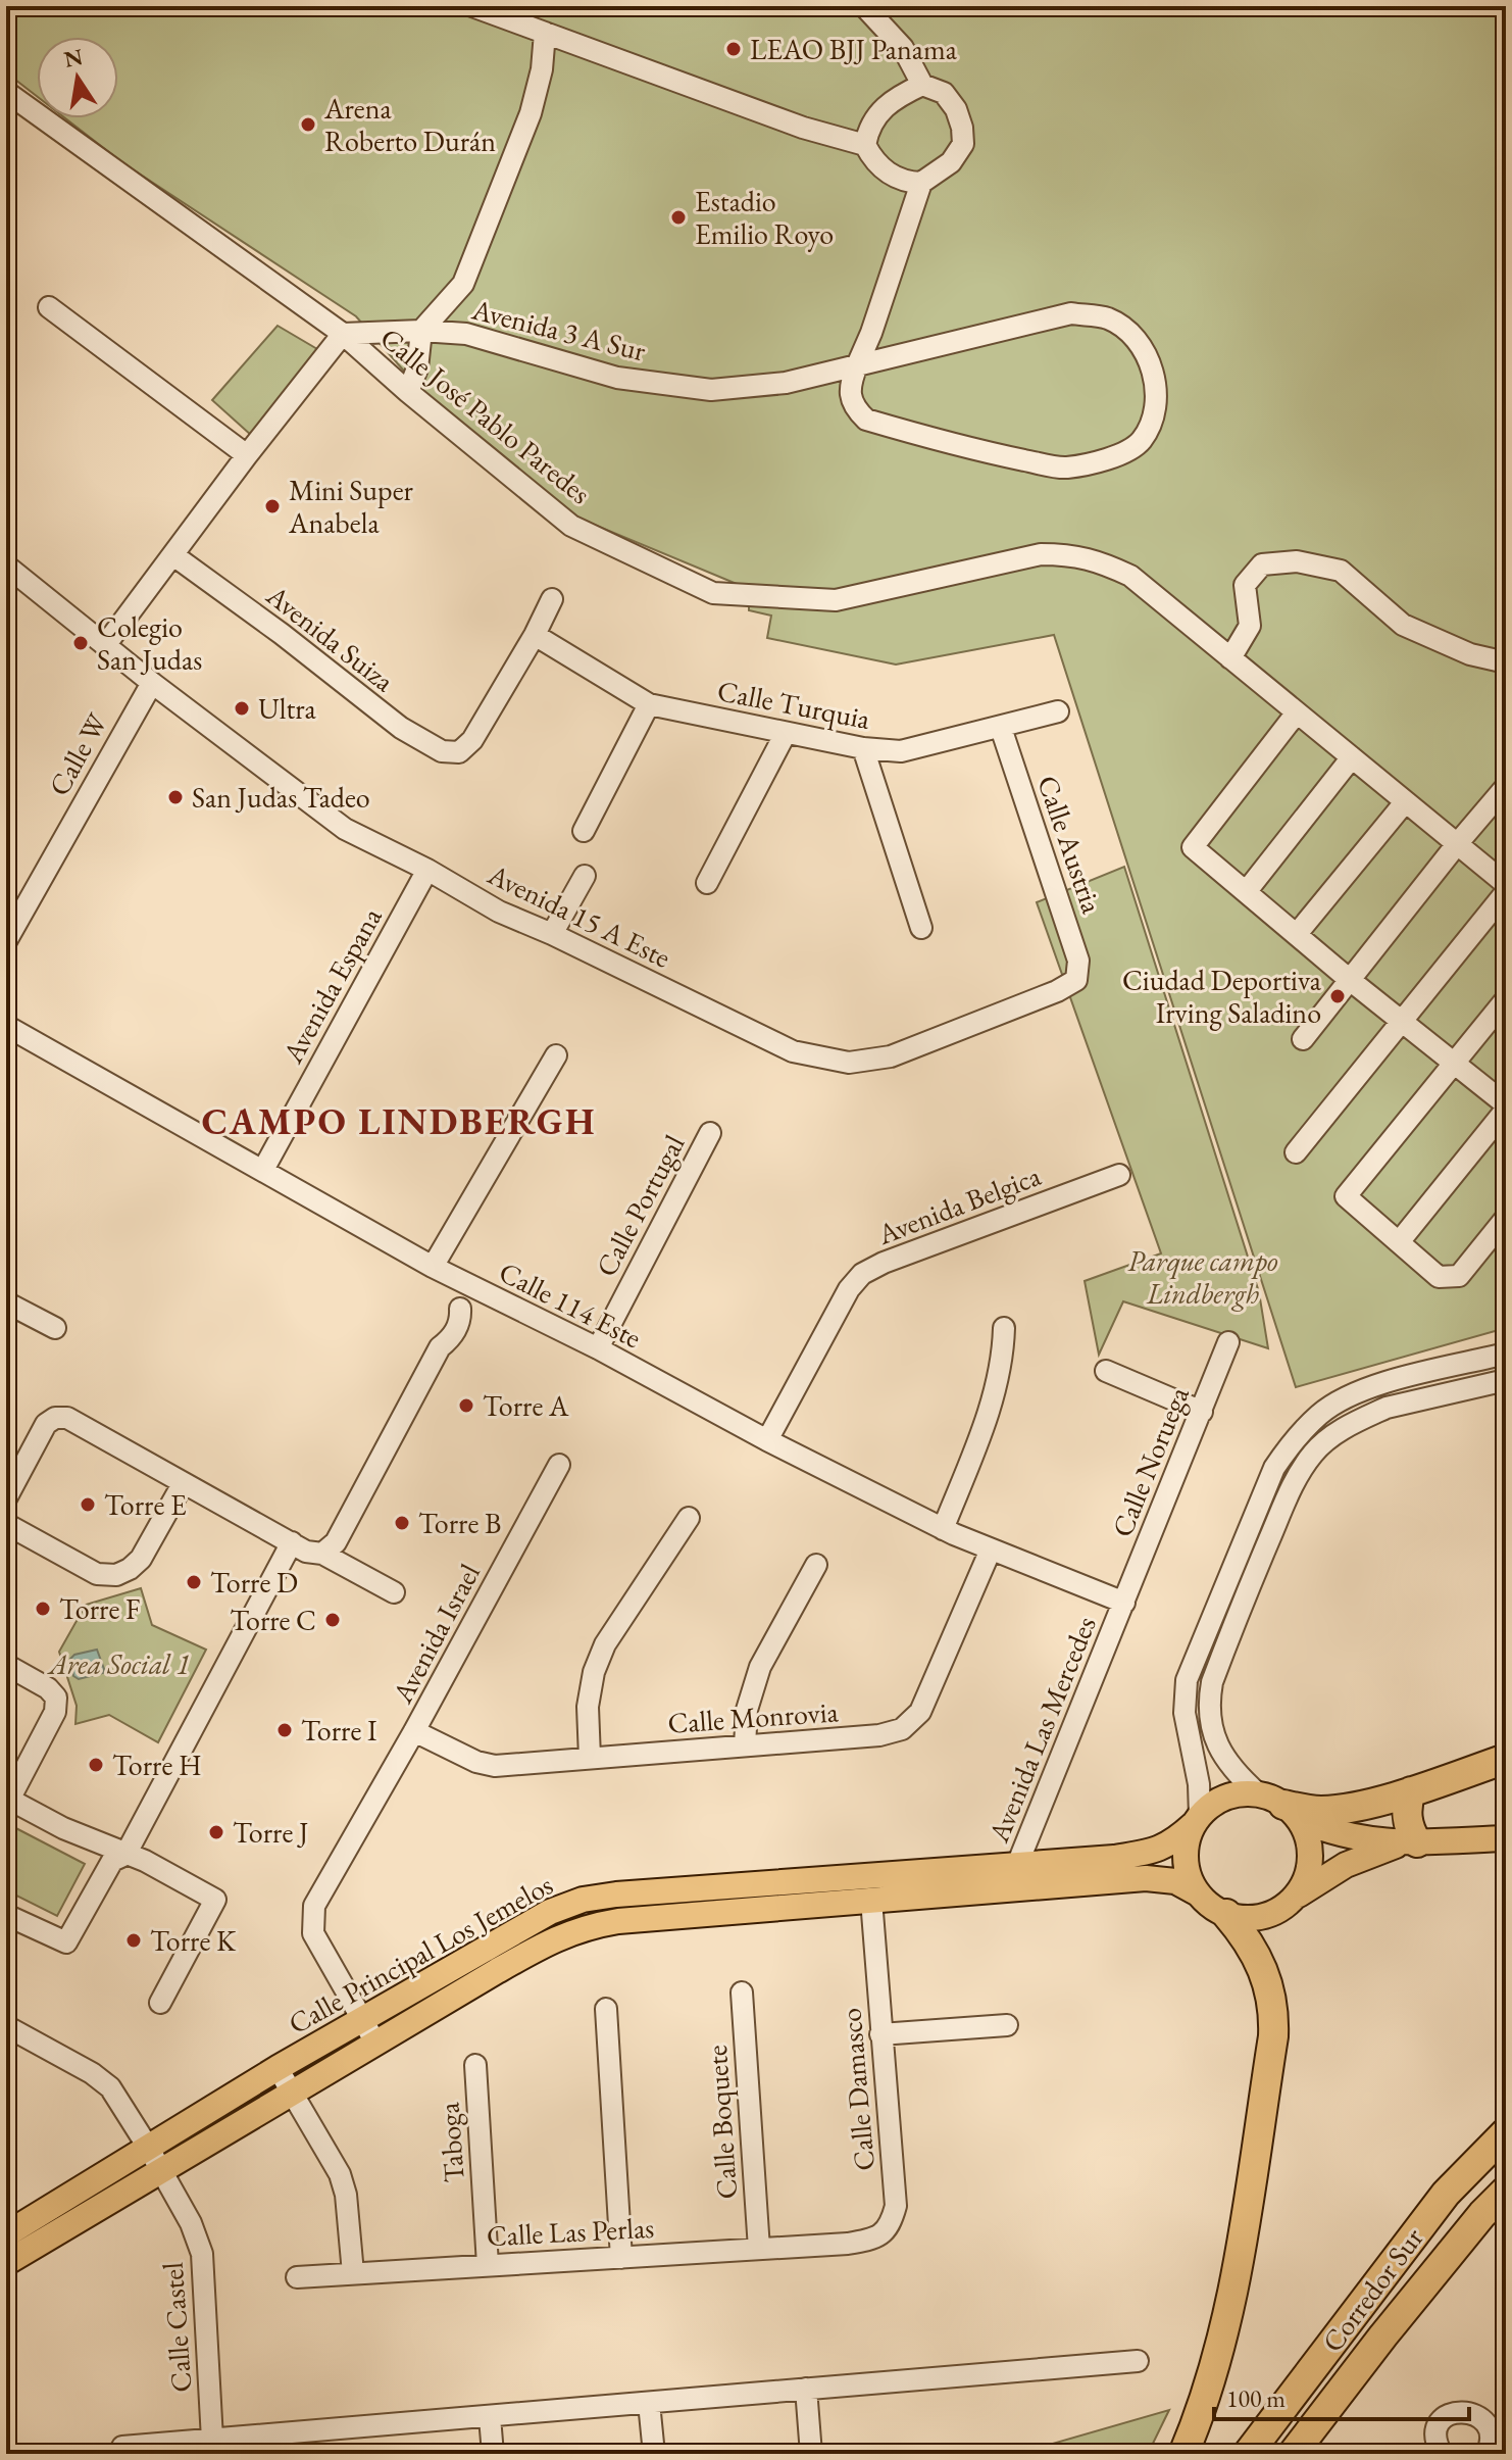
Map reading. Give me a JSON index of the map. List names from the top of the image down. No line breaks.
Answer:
{"streets":{"highway":["Corredor Sur"],"main road":["Calle Principal Los Jemelos"],"street":["Avenida 3 A Sur","Calle José Pablo Paredes","Avenida Suiza","Calle Turquia","Calle W","Calle Austria","Avenida 15 A Este","Avenida Espana","Avenida Belgica","Calle Portugal","Calle 114 Este","Calle Noruega","Avenida Israel","Calle Monrovia","Avenida Las Mercedes","Calle Damasco","Calle Boquete","Taboga","Calle Las Perlas","Calle Castel"]},"crossings":[["Avenida 3 A Sur","Calle José Pablo Paredes"],["Avenida Suiza","Calle Turquia"],["Calle Turquia","Calle Austria"],["Calle W","Avenida 15 A Este"],["Calle Austria","Avenida 15 A Este"],["Avenida 15 A Este","Avenida Espana"],["Avenida Espana","Calle 114 Este"],["Avenida Belgica","Calle 114 Este"],["Calle Portugal","Calle 114 Este"],["Calle 114 Este","Calle Noruega"],["Calle 114 Este","Calle Monrovia"],["Calle 114 Este","Avenida Las Mercedes"],["Calle Noruega","Avenida Las Mercedes"],["Avenida Israel","Calle Monrovia"],["Avenida Israel","Calle Principal Los Jemelos"],["Avenida Las Mercedes","Calle Principal Los Jemelos"],["Calle Principal Los Jemelos","Calle Damasco"],["Calle Principal Los Jemelos","Calle Castel"],["Calle Damasco","Calle Las Perlas"],["Calle Boquete","Calle Las Perlas"],["Taboga","Calle Las Perlas"]],"districts":["CAMPO LINDBERGH"],"parks":["Parque campo Lindbergh","Area Social 1"],"places":["LEAO BJJ Panama","Arena Roberto Durán","Estadio Emilio Royo","Mini Super Anabela","Colegio San Judas","Ultra","San Judas Tadeo","Ciudad Deportiva Irving Saladino","Torre A","Torre E","Torre B","Torre D","Torre F","Torre C","Torre I","Torre H","Torre J","Torre K"],"scale_bar":"100 m","north":"top"}
